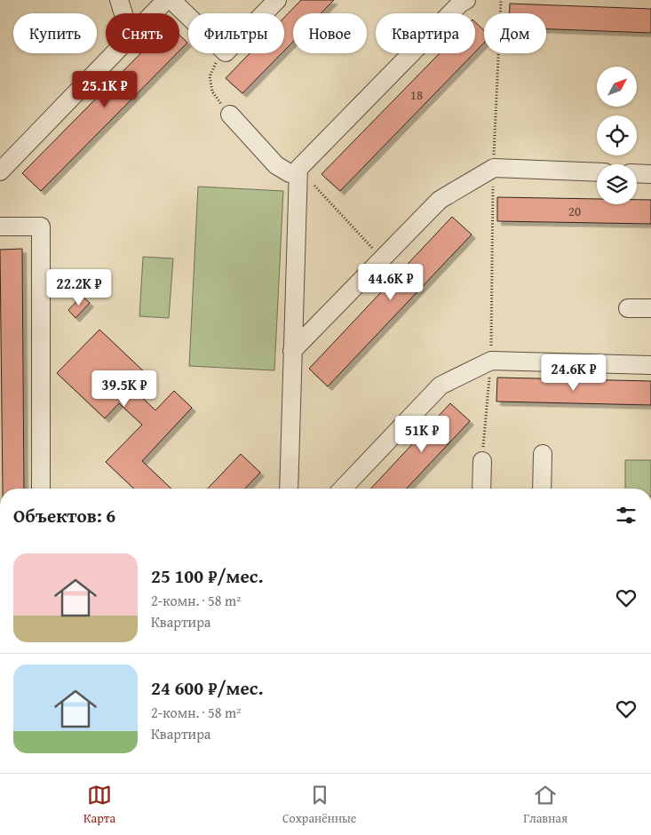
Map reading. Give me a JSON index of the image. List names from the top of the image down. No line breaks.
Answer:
{"house_numbers":["18","20"],"north":"top right","page":{"chip":["Купить","Снять","Фильтры","Новое","Квартира","Дом"],"price":["25.1K ₽","44.6K ₽","22.2K ₽","24.6K ₽","39.5K ₽","51K ₽"],"heading":"Объектов: 6","list":[{"name":"25 100 ₽/мес.","note":"2-комн. · 58 m² · Квартира"},{"name":"24 600 ₽/мес.","note":"2-комн. · 58 m² · Квартира"}],"tabs":["Карта","Сохранённые","Главная"]}}
